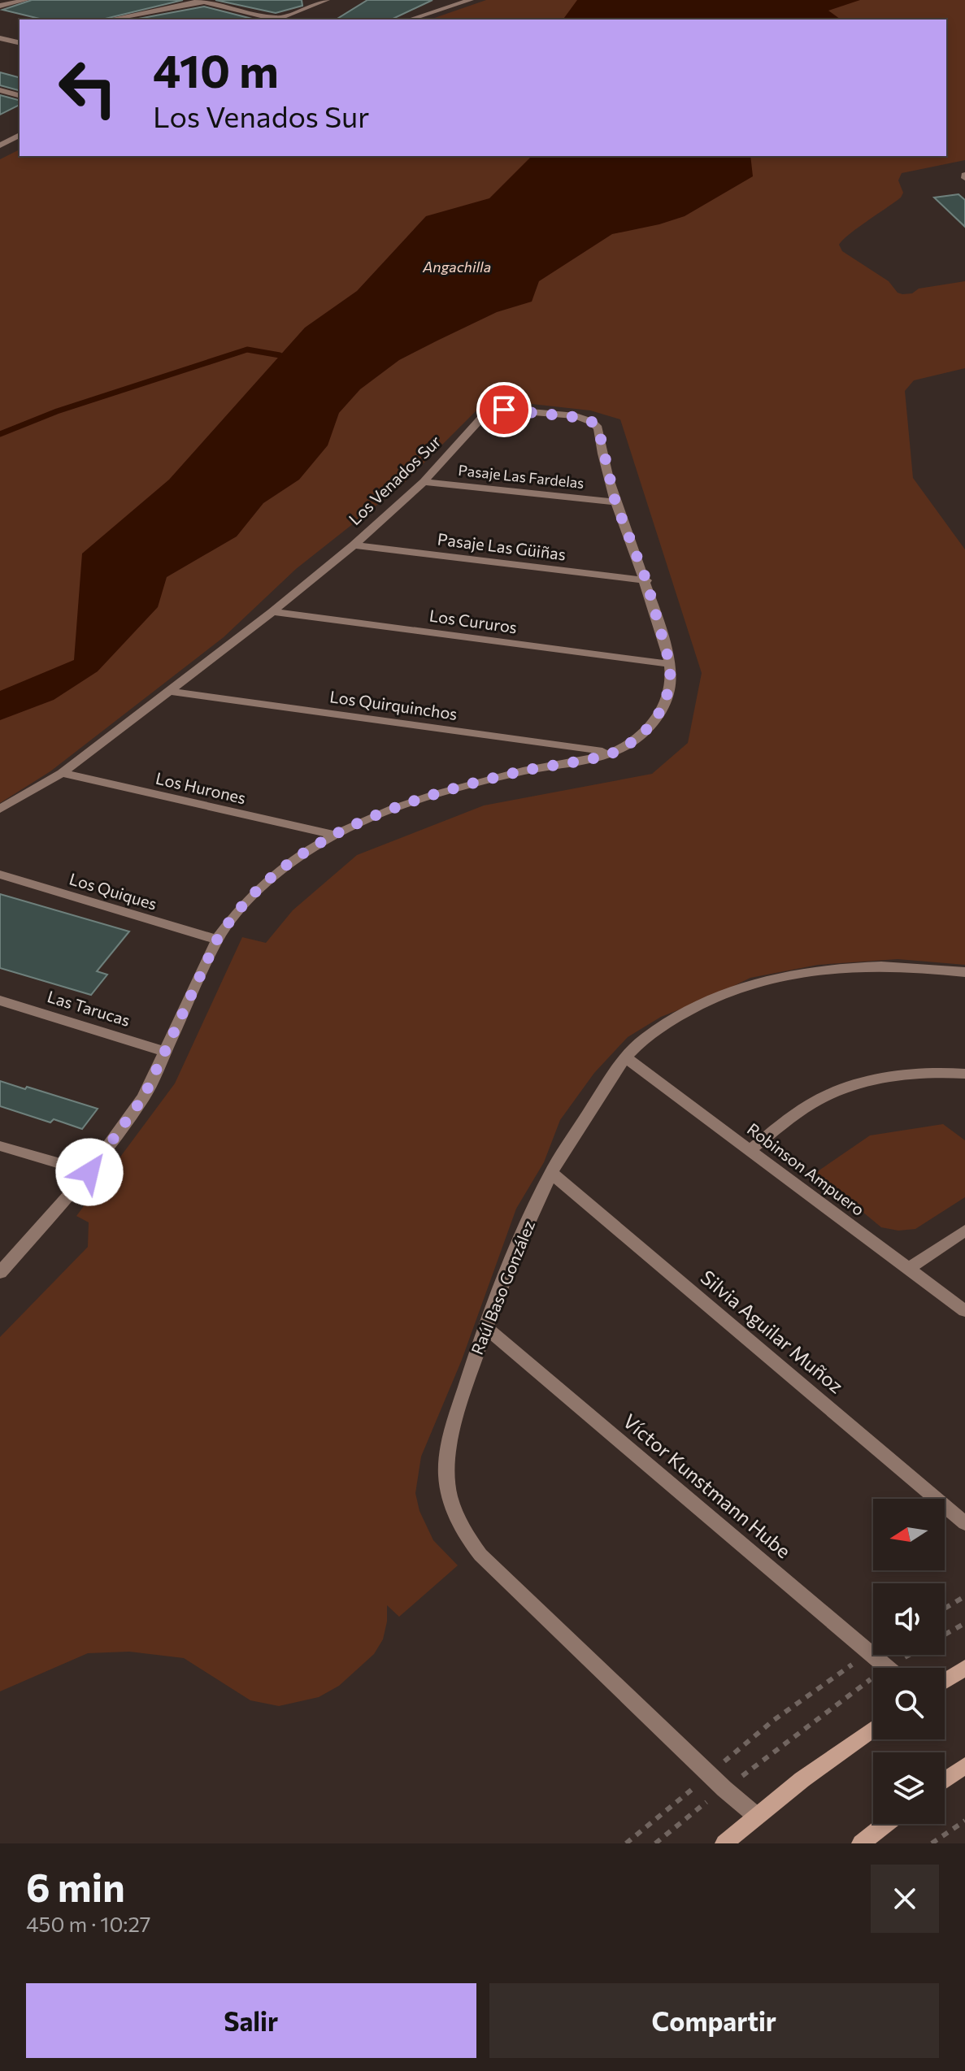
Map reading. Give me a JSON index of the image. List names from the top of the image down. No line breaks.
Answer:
{"streets":{"street":["Pasaje Las Fardelas","Los Venados Sur","Pasaje Las Güiñas","Los Cururos","Los Quirquinchos","Los Hurones","Los Quiques","Las Tarucas","Robinson Ampuero","Raúl Baso González","Silvia Aguilar Muñoz","Víctor Kunstmann Hube"]},"crossings":[["Pasaje Las Fardelas","Los Venados Sur"],["Los Venados Sur","Pasaje Las Güiñas"],["Los Venados Sur","Los Cururos"],["Los Venados Sur","Los Quirquinchos"],["Los Venados Sur","Los Hurones"],["Los Venados Sur","Los Quiques"],["Los Venados Sur","Las Tarucas"],["Robinson Ampuero","Raúl Baso González"],["Raúl Baso González","Silvia Aguilar Muñoz"],["Raúl Baso González","Víctor Kunstmann Hube"]],"water":["Angachilla"],"north":"left","page":{"turn":["410 m","Los Venados Sur"],"heading":["6 min","450 m · 10:27"],"buttons":["Salir","Compartir"]}}
